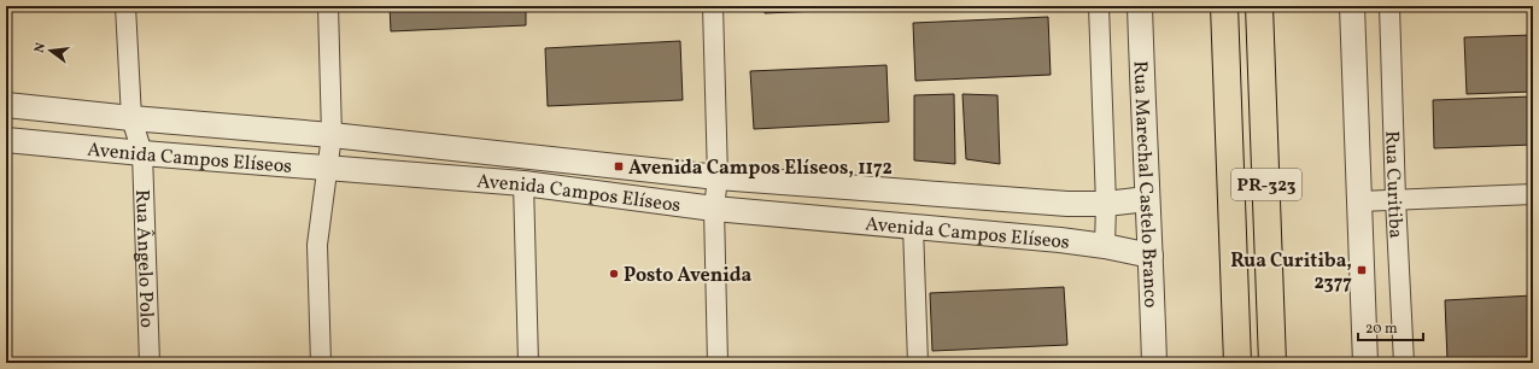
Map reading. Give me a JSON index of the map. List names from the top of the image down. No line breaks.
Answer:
{"streets":{"highway":["PR-323"],"street":["Avenida Campos Elíseos","Rua Marechal Castelo Branco","Rua Curitiba","Rua Ângelo Polo"]},"crossings":[["Avenida Campos Elíseos","Rua Marechal Castelo Branco"],["Avenida Campos Elíseos","Rua Ângelo Polo"]],"places":{"transit":["Avenida Campos Elíseos, 1172","Rua Curitiba, 2377"],"other":["Posto Avenida"]},"scale_bar":"20 m","north":"left"}
